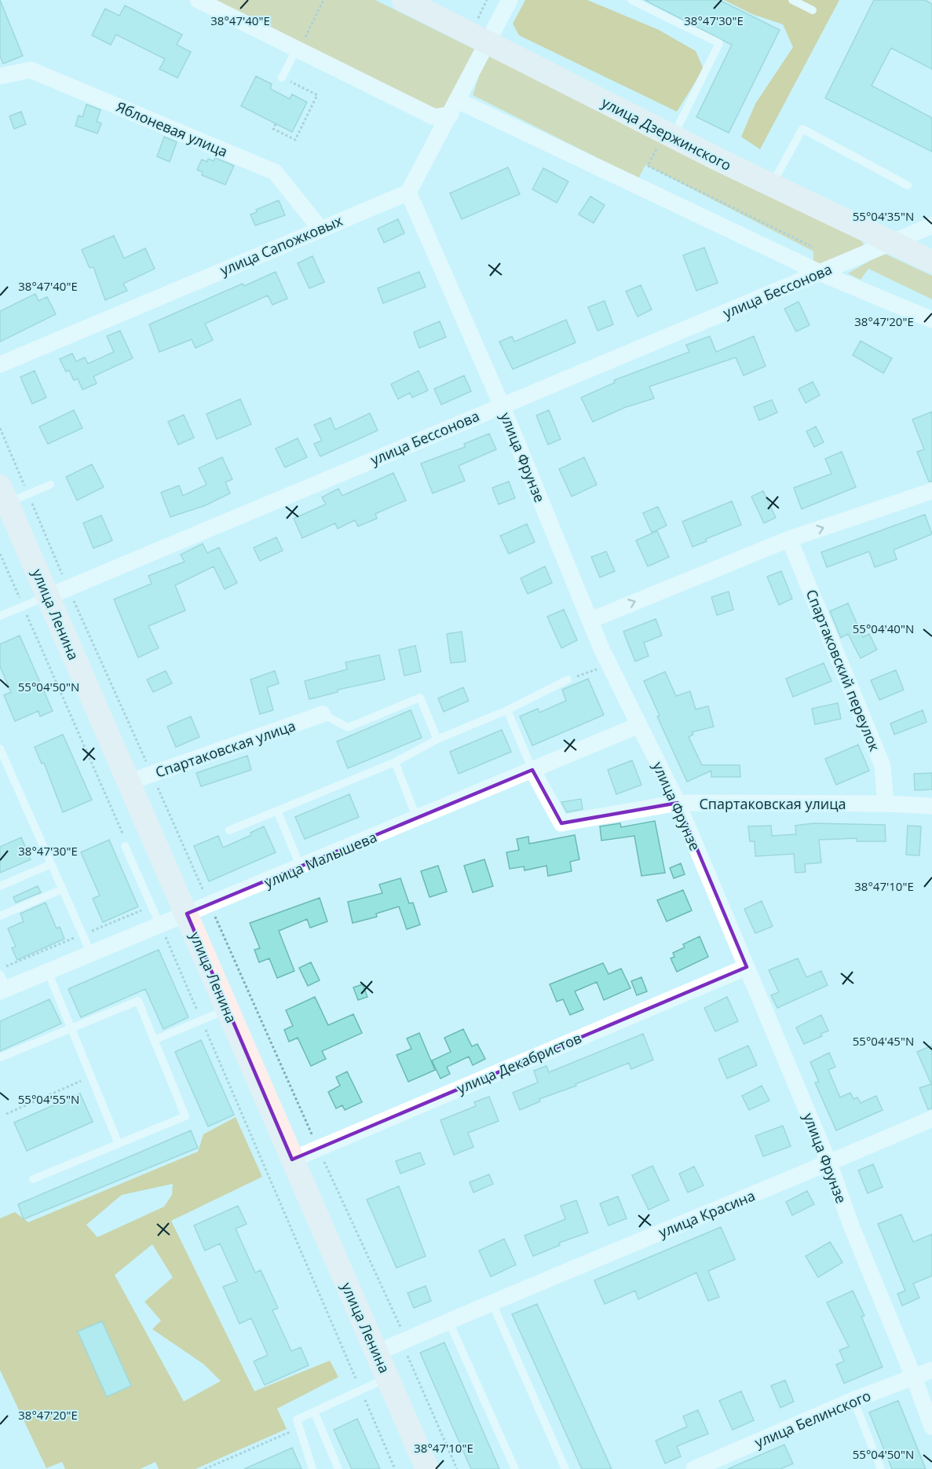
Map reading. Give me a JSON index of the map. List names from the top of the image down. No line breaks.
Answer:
{"streets":{"main road":["улица Дзержинского","улица Ленина"],"street":["Яблоневая улица","улица Сапожковых","улица Бессонова","улица Фрунзе","Спартаковский переулок","Спартаковская улица","улица Малышева","улица Декабристов","улица Красина","улица Белинского"]},"crossings":[["Яблоневая улица","улица Сапожковых"],["улица Дзержинского","улица Бессонова"],["улица Сапожковых","улица Фрунзе"],["улица Бессонова","улица Фрунзе"],["улица Бессонова","улица Ленина"],["улица Фрунзе","Спартаковская улица"],["улица Фрунзе","улица Малышева"],["улица Фрунзе","улица Декабристов"],["улица Фрунзе","улица Красина"],["улица Фрунзе","улица Белинского"],["улица Ленина","Спартаковская улица"],["улица Ленина","улица Малышева"],["улица Ленина","улица Декабристов"],["улица Ленина","улица Красина"],["Спартаковский переулок","Спартаковская улица"],["Спартаковская улица","улица Малышева"]],"coordinates":["38°47'40\"E","38°47'30\"E","55°04'35\"N","38°47'20\"E","55°04'40\"N","55°04'50\"N","38°47'10\"E","55°04'45\"N","55°04'55\"N"]}
